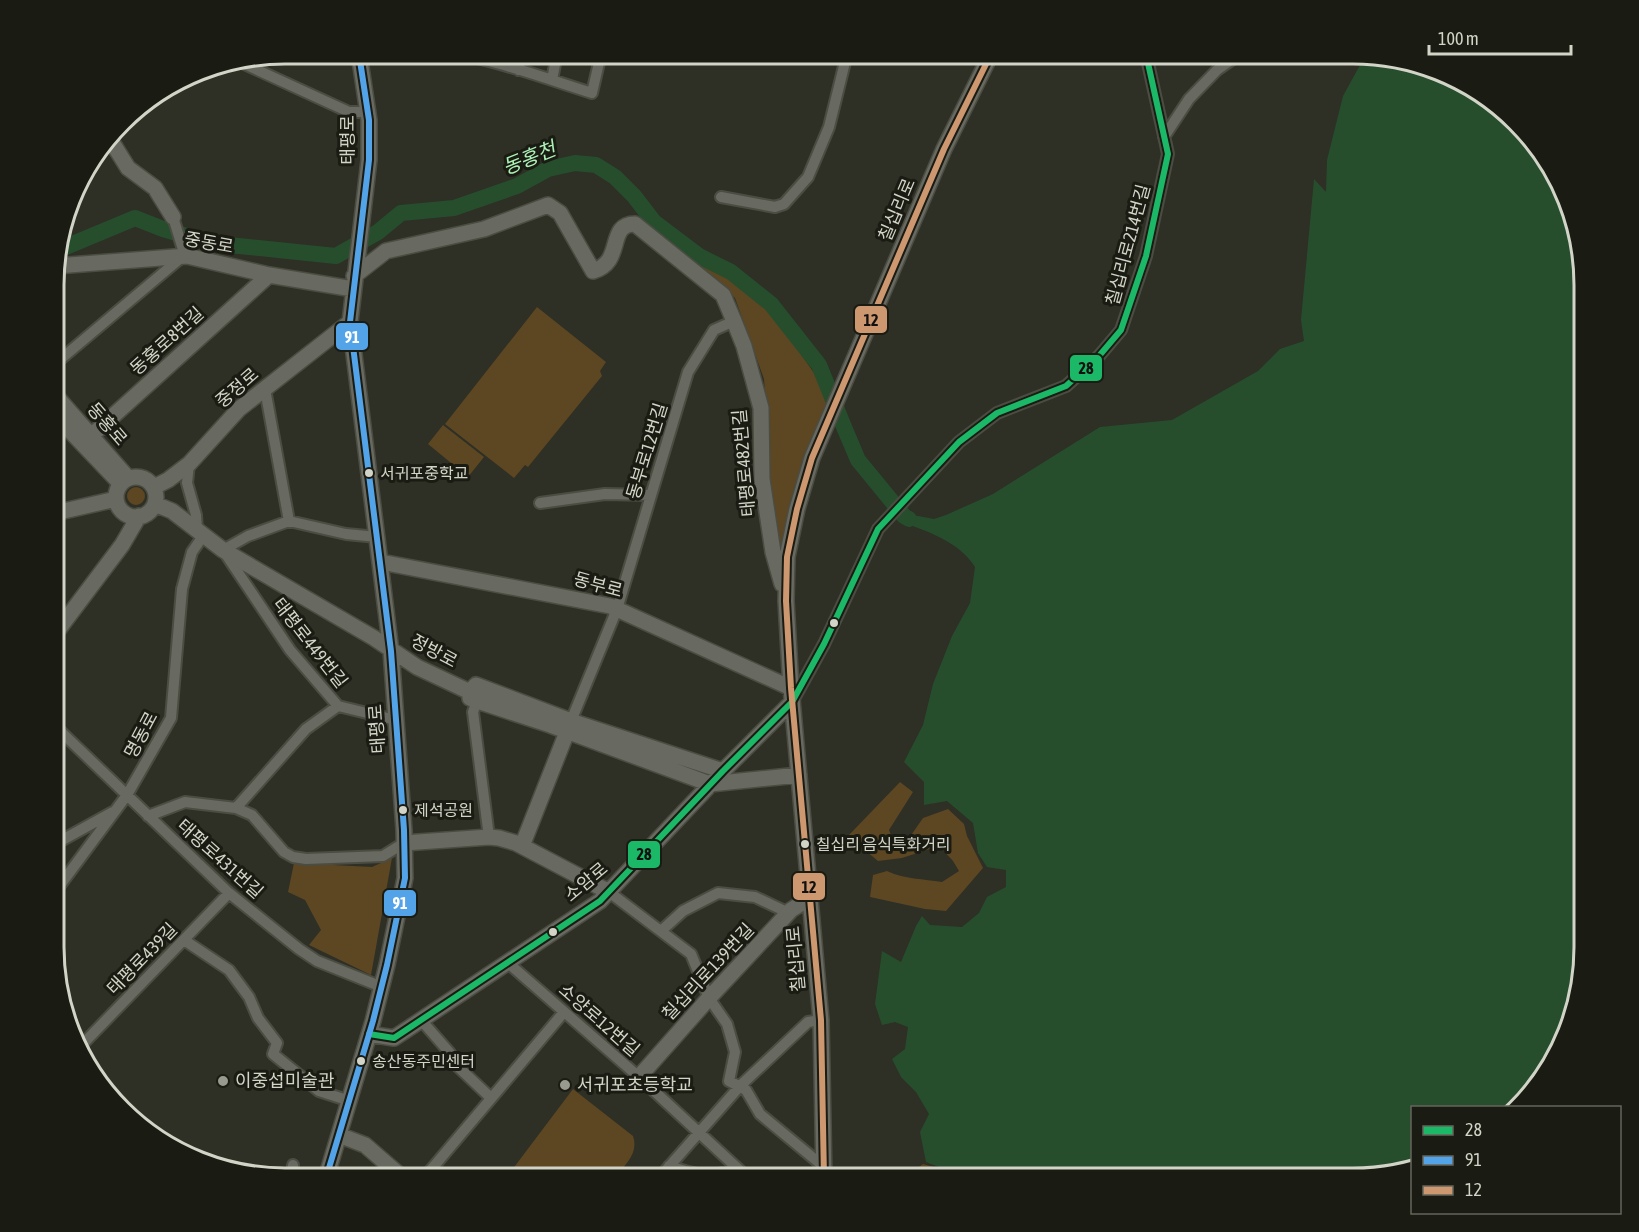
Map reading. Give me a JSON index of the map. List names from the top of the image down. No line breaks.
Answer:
{"streets":{"street":["태평로","칠십리로","중동로","칠십리로214번길","동홍로8번길","중정로","동홍로","동부로12번길","태평로482번길","동부로","태평로449번길","정방로","명동로","태평로431번길","소암로","태평로439길","칠십리로139번길","소양로12번길"]},"crossings":[["태평로","중동로"],["태평로","중정로"],["태평로","태평로482번길"],["태평로","동부로"],["태평로","태평로449번길"],["태평로","정방로"],["태평로","태평로431번길"],["태평로","소암로"],["칠십리로","칠십리로214번길"],["칠십리로","태평로482번길"],["칠십리로","동부로"],["칠십리로","소암로"],["칠십리로","칠십리로139번길"],["중동로","동홍로8번길"],["중동로","태평로482번길"],["칠십리로214번길","동부로"],["칠십리로214번길","소암로"],["동홍로8번길","동홍로"],["중정로","동홍로"],["중정로","정방로"],["동홍로","정방로"],["동부로12번길","태평로482번길"],["동부로12번길","동부로"],["동부로","소암로"],["태평로449번길","정방로"],["정방로","명동로"],["정방로","소암로"],["명동로","태평로431번길"],["태평로431번길","태평로439길"],["소암로","소양로12번길"],["칠십리로139번길","소양로12번길"]],"water":["동홍천"],"places":["서귀포중학교","제석공원","칠십리 음식특화거리","송산동주민센터","이중섭미술관","서귀포초등학교"],"lines":["transit line 28","transit line 91","transit line 12"],"legend":["28","91","12"],"scale_bar":"100 m"}
